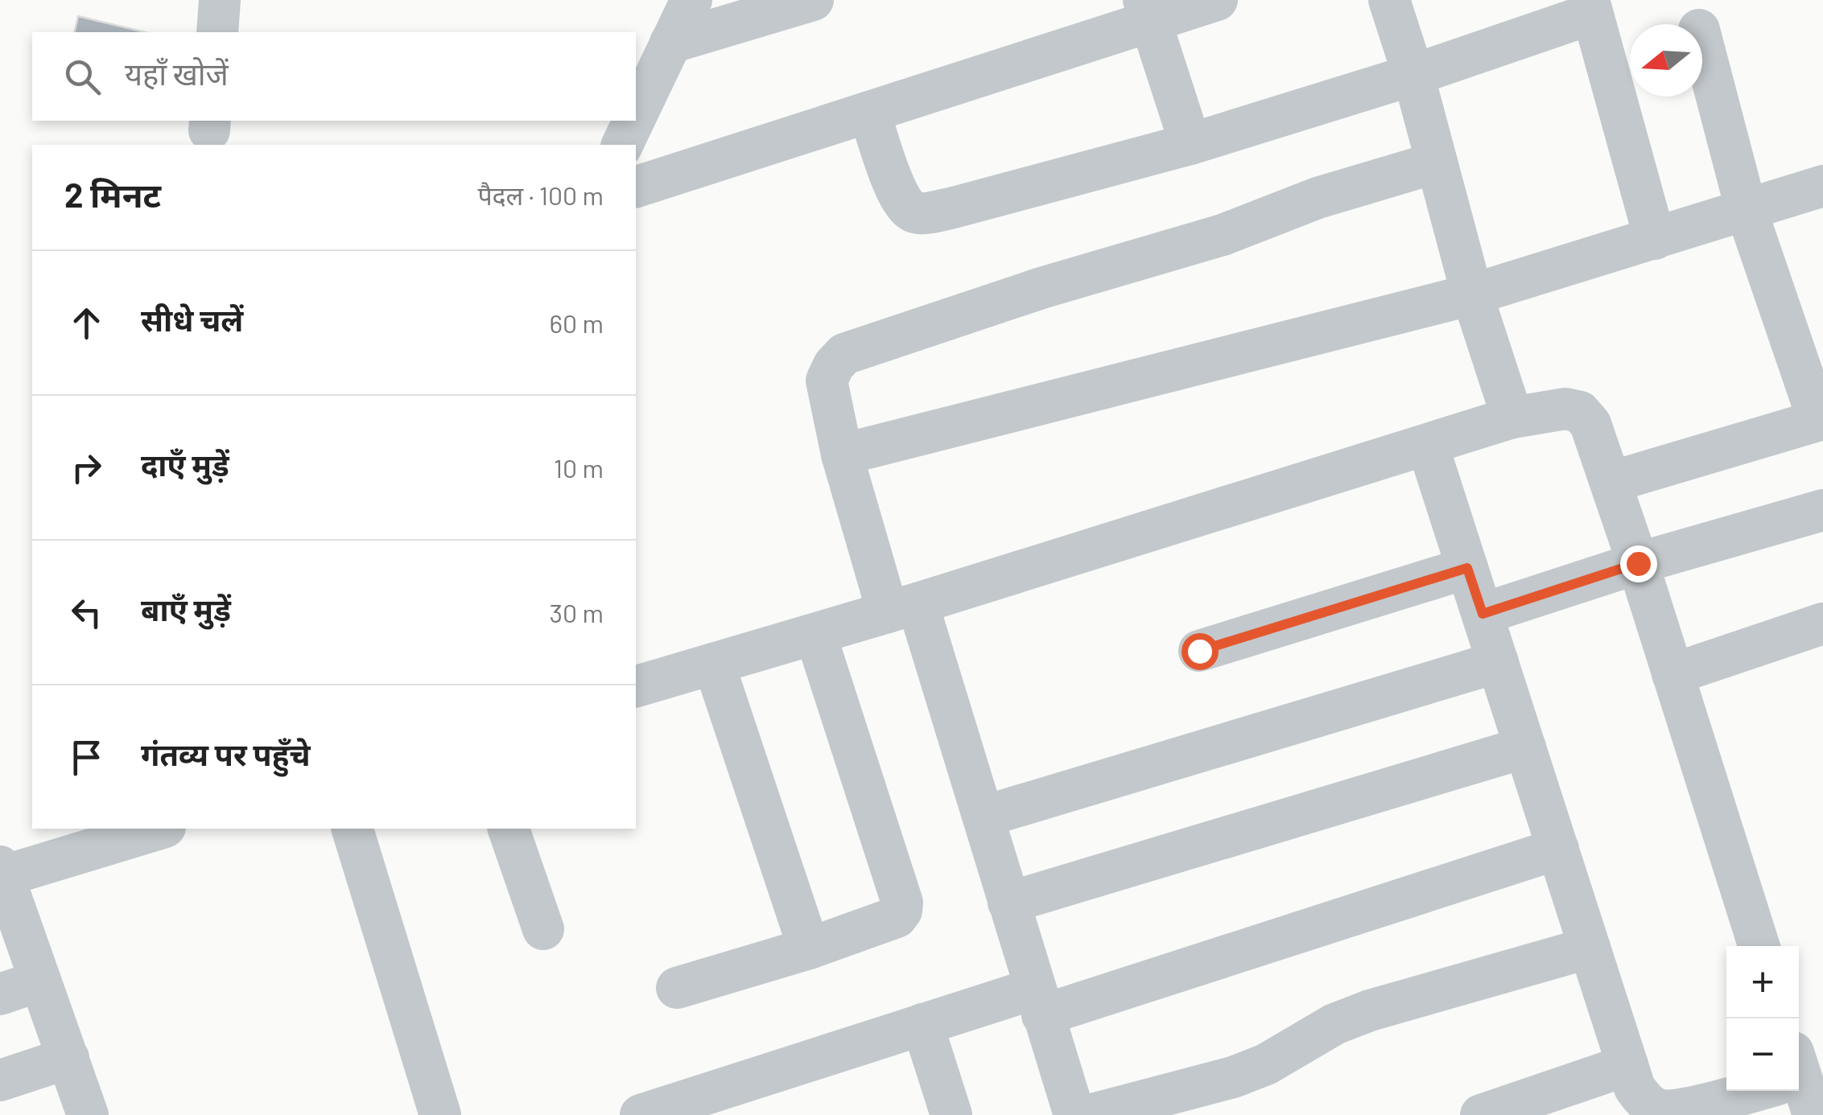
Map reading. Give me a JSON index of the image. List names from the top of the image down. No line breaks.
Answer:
{"north":"left","page":{"search":"यहाँ खोजें","heading":["2 मिनट","पैदल · 100 m"],"list":[["सीधे चलें","60 m"],["दाएँ मुड़ें","10 m"],["बाएँ मुड़ें","30 m"],"गंतव्य पर पहुँचे"],"map_buttons":["+","−"]}}
